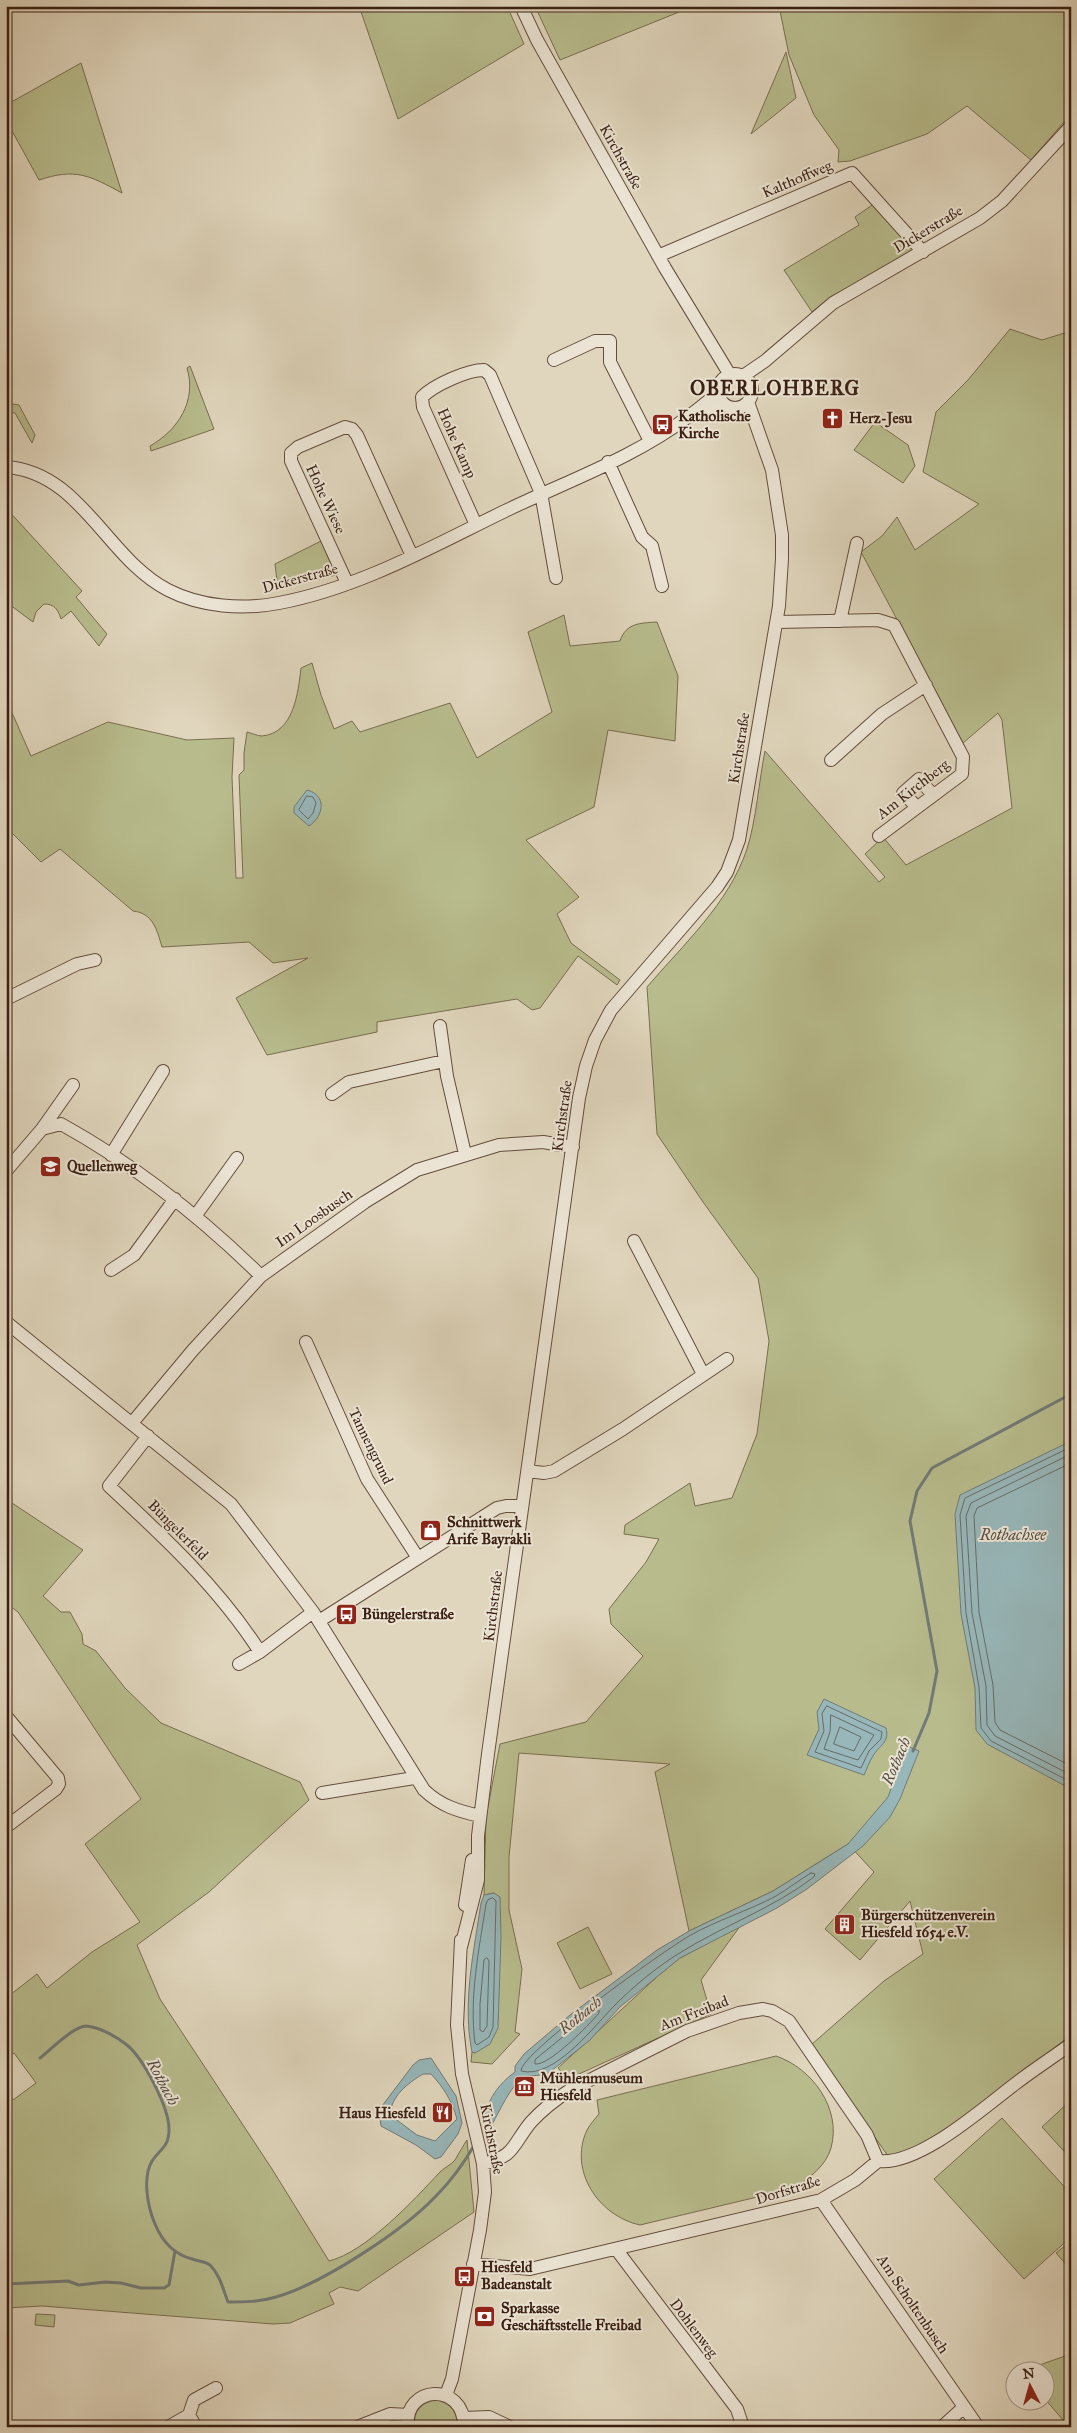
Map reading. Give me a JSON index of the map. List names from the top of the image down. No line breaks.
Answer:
{"streets":{"street":["Kirchstraße","Kalthoffweg","Dickerstraße","Hohe Kamp","Hohe Wiese","Am Kirchberg","Im Loosbusch","Tannengrund","Büngelerfeld","Am Freibad","Dorfstraße","Am Scholtenbusch","Dohlenweg"]},"crossings":[["Kirchstraße","Kalthoffweg"],["Kirchstraße","Dickerstraße"],["Kirchstraße","Am Kirchberg"],["Kirchstraße","Im Loosbusch"],["Kirchstraße","Am Freibad"],["Kirchstraße","Dorfstraße"],["Kalthoffweg","Dickerstraße"],["Dickerstraße","Hohe Kamp"],["Dickerstraße","Hohe Wiese"],["Am Freibad","Dorfstraße"],["Dorfstraße","Am Scholtenbusch"],["Dorfstraße","Dohlenweg"]],"districts":["OBERLOHBERG"],"water":["Rotbachsee","Rotbach"],"places":{"church":["Herz-Jesu"],"bus stop":["Katholische Kirche","Büngelerstraße","Hiesfeld Badeanstalt"],"school or university":["Quellenweg"],"shop":["Schnittwerk Arife Bayrakli"],"building":["Bürgerschützenverein Hiesfeld 1654 e.V."],"museum":["Mühlenmuseum Hiesfeld"],"restaurant":["Haus Hiesfeld"],"bank":["Sparkasse Geschäftsstelle Freibad"]},"north":"top"}
